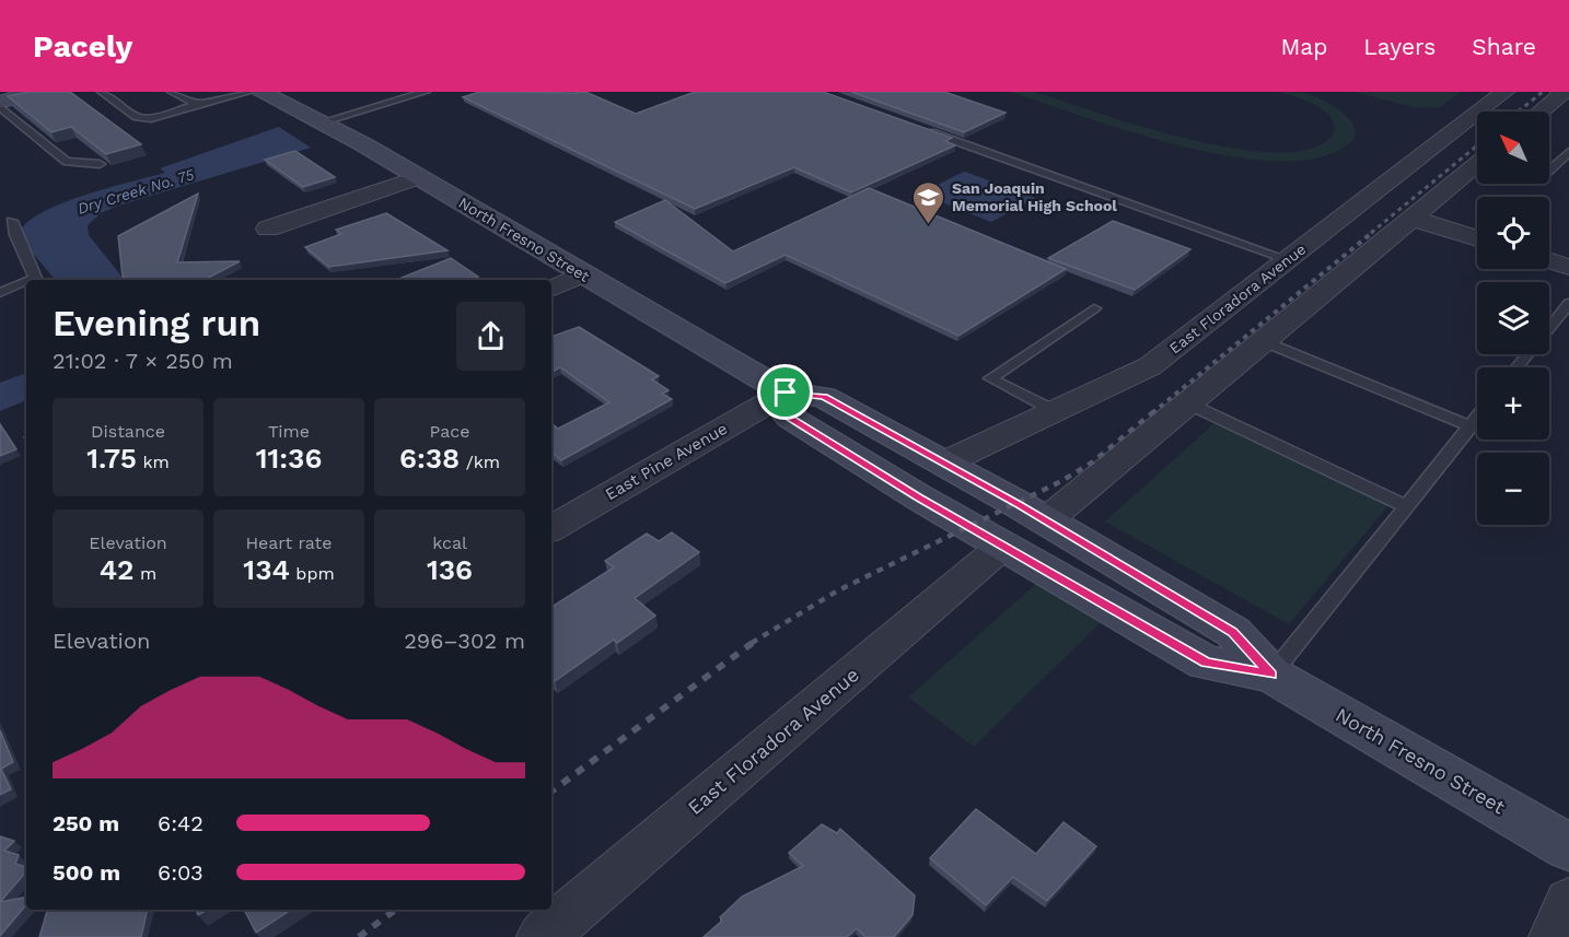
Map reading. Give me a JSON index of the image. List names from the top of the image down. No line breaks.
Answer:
{"streets":{"main road":["North Fresno Street"],"street":["East Floradora Avenue","East Pine Avenue"]},"crossings":[["North Fresno Street","East Floradora Avenue"],["North Fresno Street","East Pine Avenue"]],"water":["Dry Creek No. 75"],"places":{"school or university":["San Joaquin Memorial High School"]},"north":"top left","page":{"header":"Pacely","nav":["Map","Layers","Share"],"map_buttons":["+","−"],"heading":["Evening run","21:02 · 7 × 250 m"],"stats":[["Distance","1.75 km"],["Time","11:36"],["Pace","6:38 /km"],["Elevation","42 m"],["Heart rate","134 bpm"],["kcal","136"]],"chart":["Elevation","296–302 m"],"list":[{"name":"250 m","note":"6:42"},{"name":"500 m","note":"6:03"}]}}
